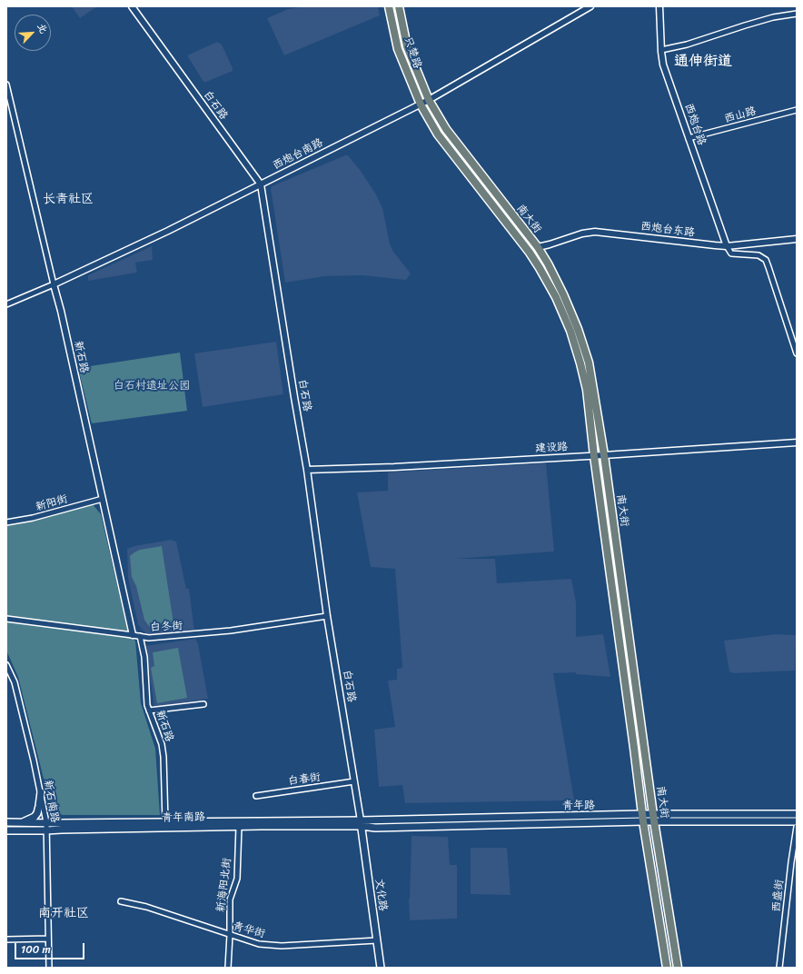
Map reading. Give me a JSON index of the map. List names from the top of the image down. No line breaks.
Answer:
{"streets":{"main road":["只楚路","南大街","青年路","青年南路","文化路"],"street":["白石路","西山路","西炮台路","西炮台南路","西炮台东路","新石路","建设路","新阳街","白冬街","白春街","新石南路","新海阳北街","西盛街","青华街"]},"crossings":[["只楚路","西炮台南路"],["只楚路","南大街"],["白石路","西炮台南路"],["白石路","建设路"],["白石路","白冬街"],["白石路","白春街"],["白石路","青年路"],["白石路","青年南路"],["白石路","文化路"],["西山路","西炮台路"],["西炮台路","西炮台东路"],["西炮台南路","南大街"],["西炮台南路","新石路"],["南大街","西炮台东路"],["南大街","建设路"],["南大街","青年路"],["新石路","新阳街"],["新石路","白冬街"],["新石路","青年南路"],["新石南路","青年南路"],["青年路","青年南路"],["青年路","文化路"],["青年南路","新海阳北街"],["青年南路","文化路"],["新海阳北街","青华街"],["文化路","青华街"]],"districts":["通伸街道","长青社区","南开社区"],"parks":["白石村遗址公园"],"scale_bar":"100 m","north":"top right"}
